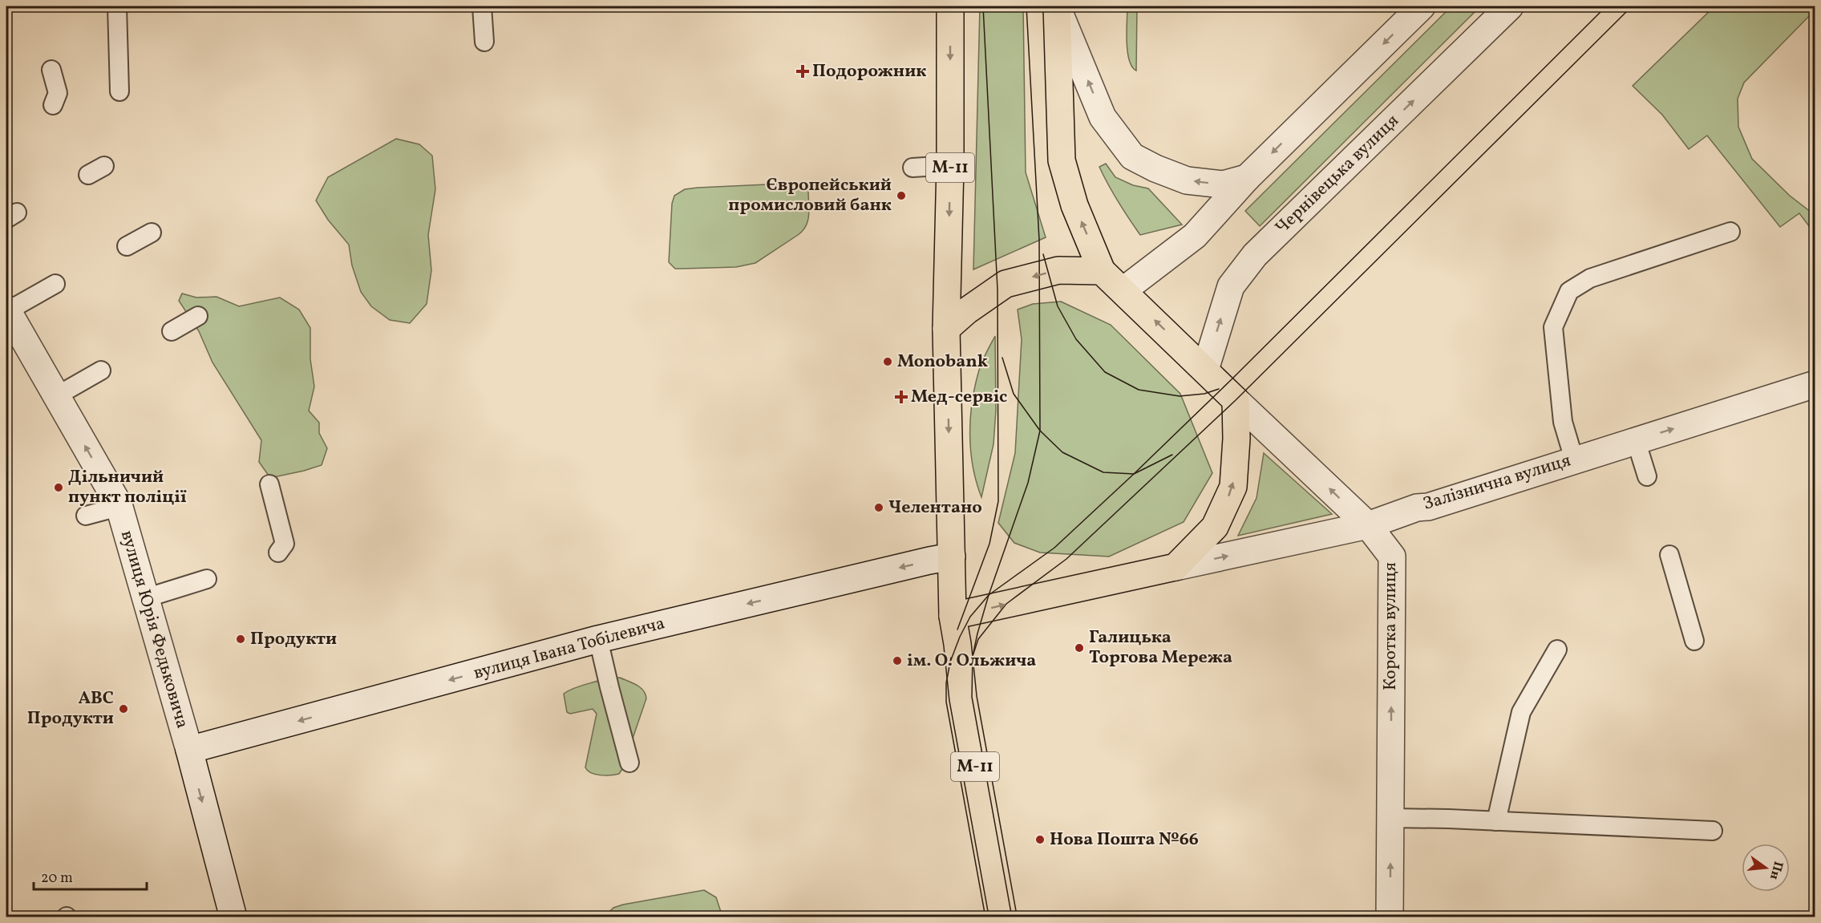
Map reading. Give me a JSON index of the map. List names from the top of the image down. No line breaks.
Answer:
{"streets":{"main road":["М-11"],"street":["Чернівецька вулиця","Залізнична вулиця","Коротка вулиця","вулиця Юрія Федьковича","вулиця Івана Тобілевича"]},"crossings":[["М-11","вулиця Івана Тобілевича"],["Залізнична вулиця","Коротка вулиця"],["вулиця Юрія Федьковича","вулиця Івана Тобілевича"]],"one_way":["Залізнична вулиця","Коротка вулиця","вулиця Івана Тобілевича"],"places":{"health":["Подорожник","Мед-сервіс"],"other":["Європейський промисловий банк","Monobank","Дільничий пункт поліції","Челентано","Продукти","Галицька Торгова Мережа","ім. О. Ольжича","ABC Продукти","Нова Пошта №66"]},"scale_bar":"20 m","north":"right"}
